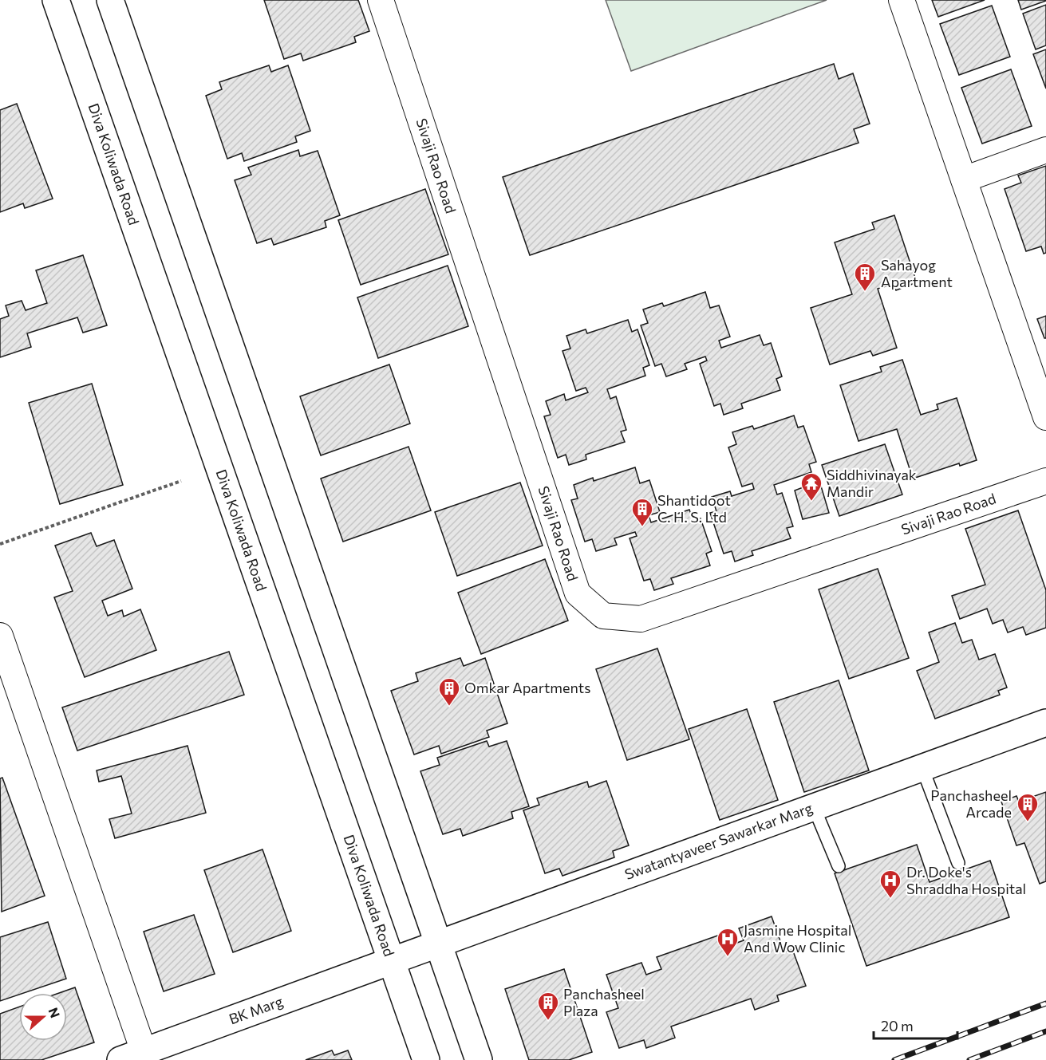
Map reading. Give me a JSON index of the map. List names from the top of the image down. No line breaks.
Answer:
{"streets":{"main road":["Diva Koliwada Road","Swatantyaveer Sawarkar Marg","BK Marg"],"street":["Sivaji Rao Road"]},"crossings":[["Diva Koliwada Road","Swatantyaveer Sawarkar Marg"],["Diva Koliwada Road","BK Marg"],["Swatantyaveer Sawarkar Marg","BK Marg"]],"places":{"building":["Sahayog Apartment","Shantidoot C. H. S. Ltd","Omkar Apartments","Panchasheel Arcade","Panchasheel Plaza"],"temple":["Siddhivinayak Mandir"],"hospital":["Dr. Doke's Shraddha Hospital","Jasmine Hospital And Wow Clinic"]},"scale_bar":"20 m","north":"right"}
